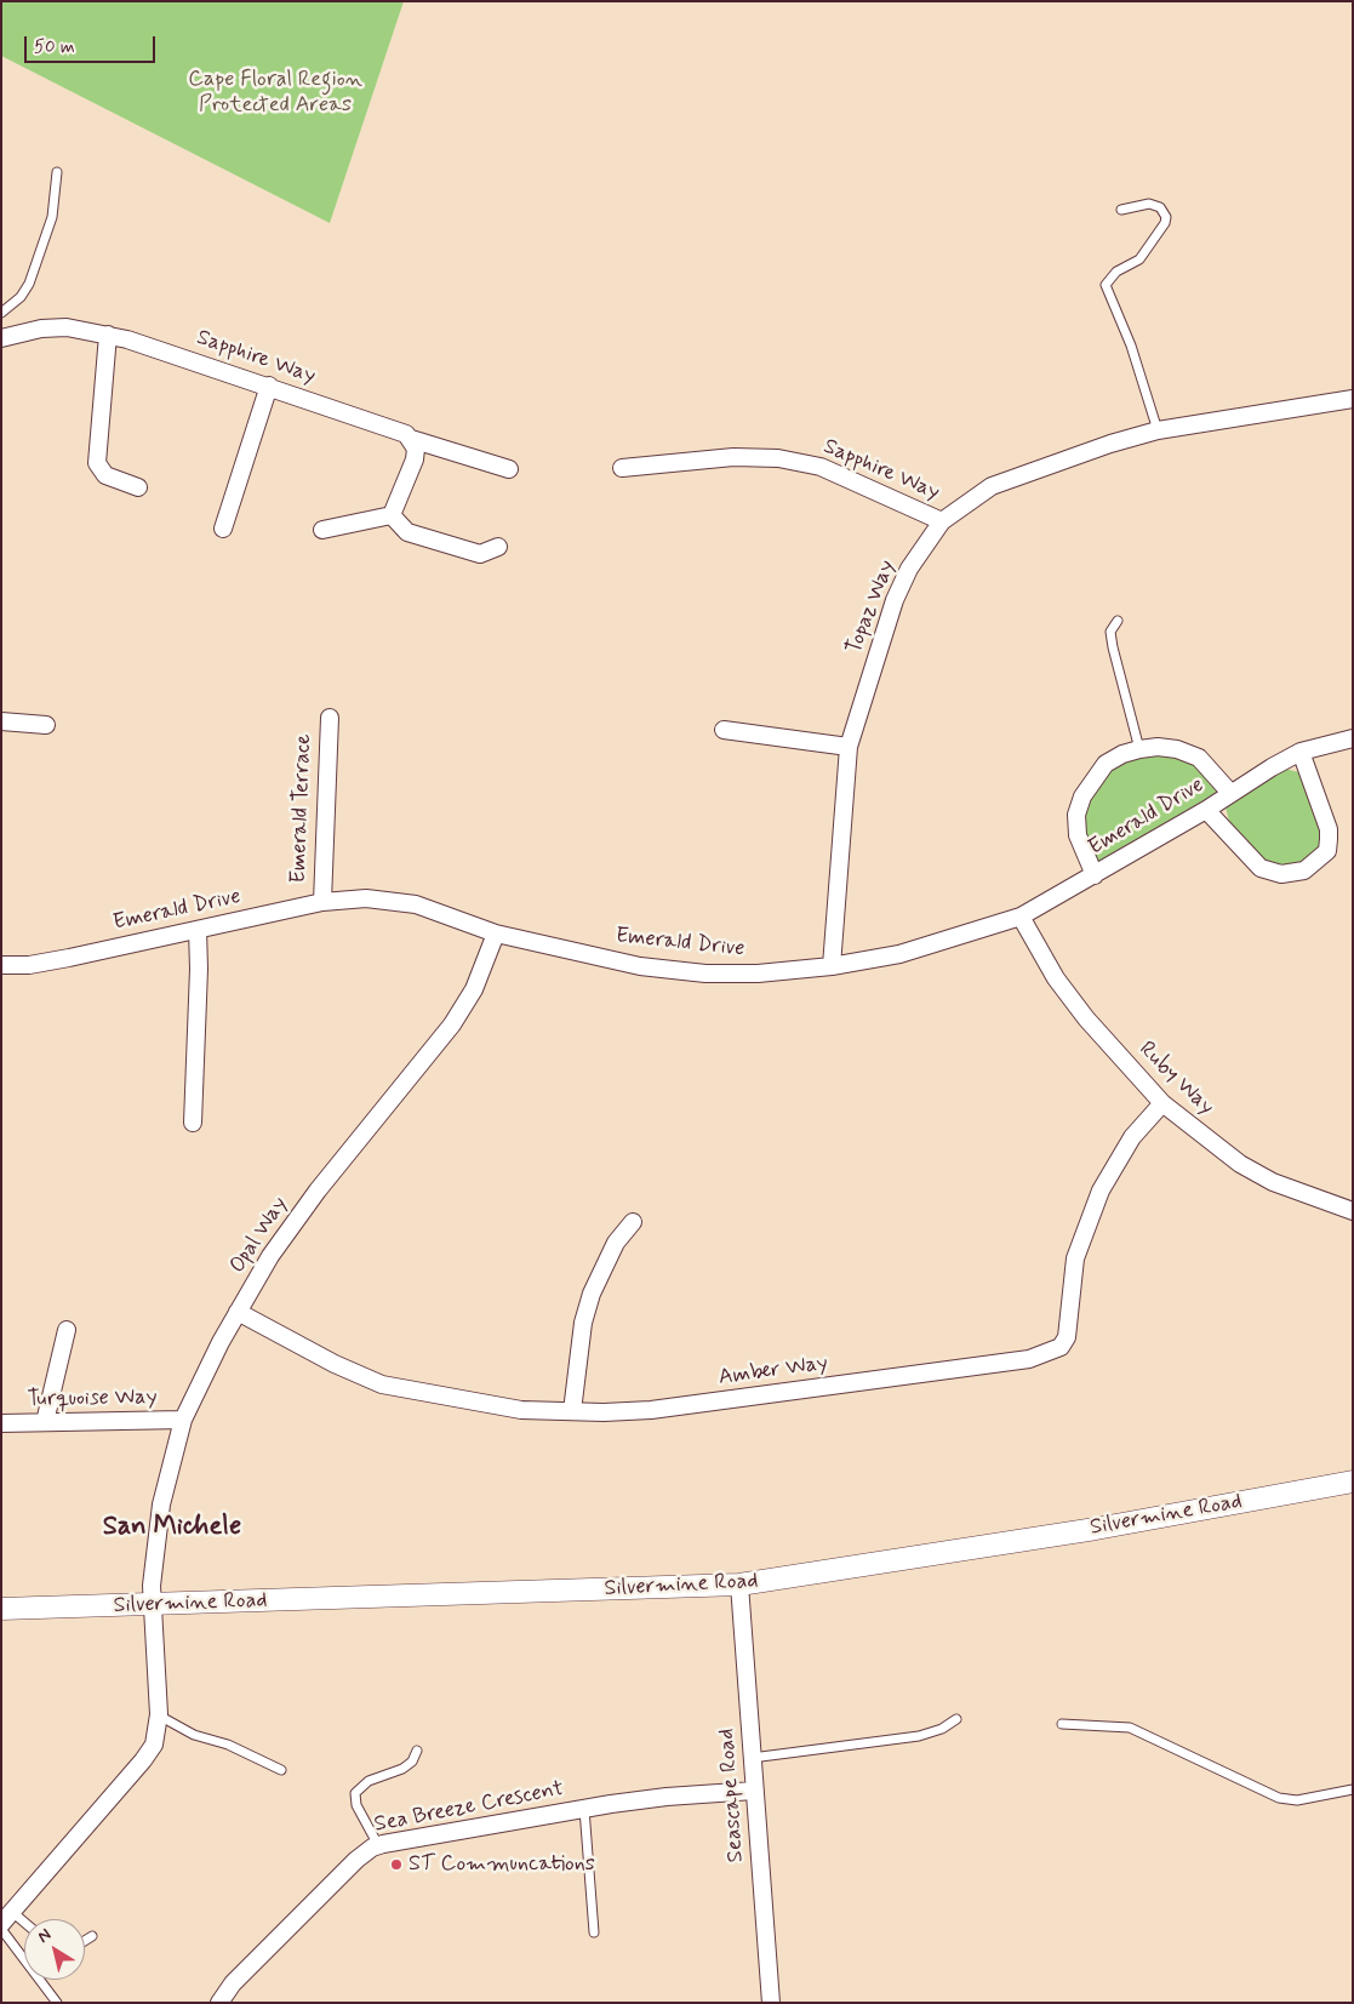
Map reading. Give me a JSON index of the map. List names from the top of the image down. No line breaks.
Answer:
{"streets":{"street":["Sapphire Way","Topaz Way","Emerald Terrace","Emerald Drive","Ruby Way","Opal Way","Amber Way","Turquoise Way","Silvermine Road","Seascape Road","Sea Breeze Crescent"]},"crossings":[["Sapphire Way","Topaz Way"],["Topaz Way","Emerald Drive"],["Emerald Terrace","Emerald Drive"],["Emerald Drive","Ruby Way"],["Emerald Drive","Opal Way"],["Ruby Way","Amber Way"],["Opal Way","Amber Way"],["Opal Way","Turquoise Way"],["Opal Way","Silvermine Road"],["Silvermine Road","Seascape Road"],["Seascape Road","Sea Breeze Crescent"]],"districts":["San Michele"],"parks":["Cape Floral Region Protected Areas"],"places":["ST Communcations"],"scale_bar":"50 m","north":"top left"}
